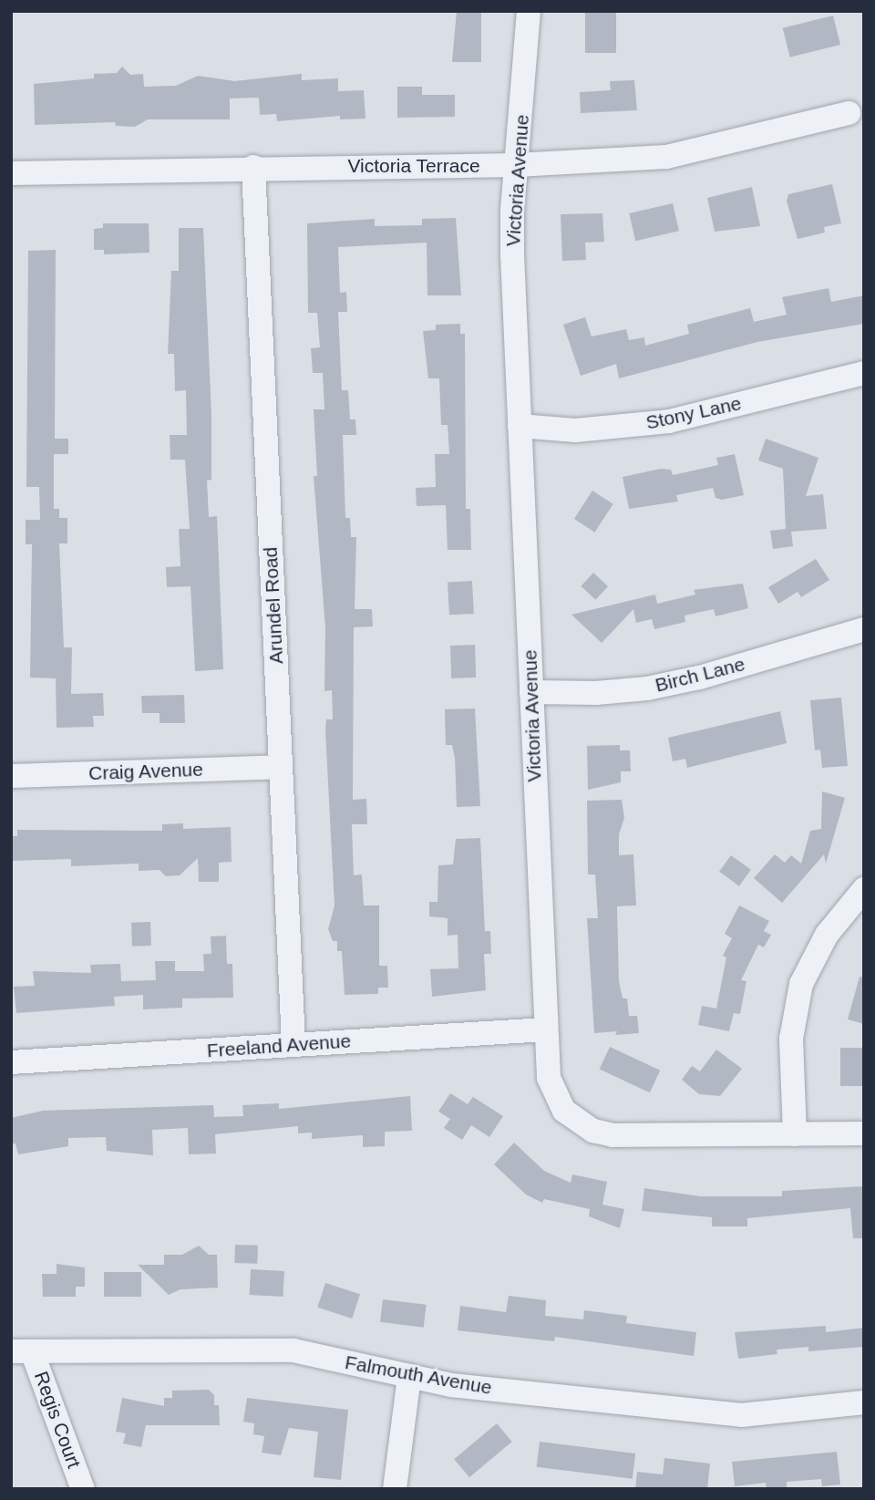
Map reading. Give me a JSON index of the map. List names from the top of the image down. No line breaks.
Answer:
{"streets":{"street":["Victoria Terrace","Victoria Avenue","Stony Lane","Arundel Road","Birch Lane","Craig Avenue","Freeland Avenue","Falmouth Avenue","Regis Court"]},"crossings":[["Victoria Terrace","Victoria Avenue"],["Victoria Terrace","Arundel Road"],["Victoria Avenue","Stony Lane"],["Victoria Avenue","Birch Lane"],["Victoria Avenue","Freeland Avenue"],["Arundel Road","Craig Avenue"],["Arundel Road","Freeland Avenue"],["Falmouth Avenue","Regis Court"]]}
